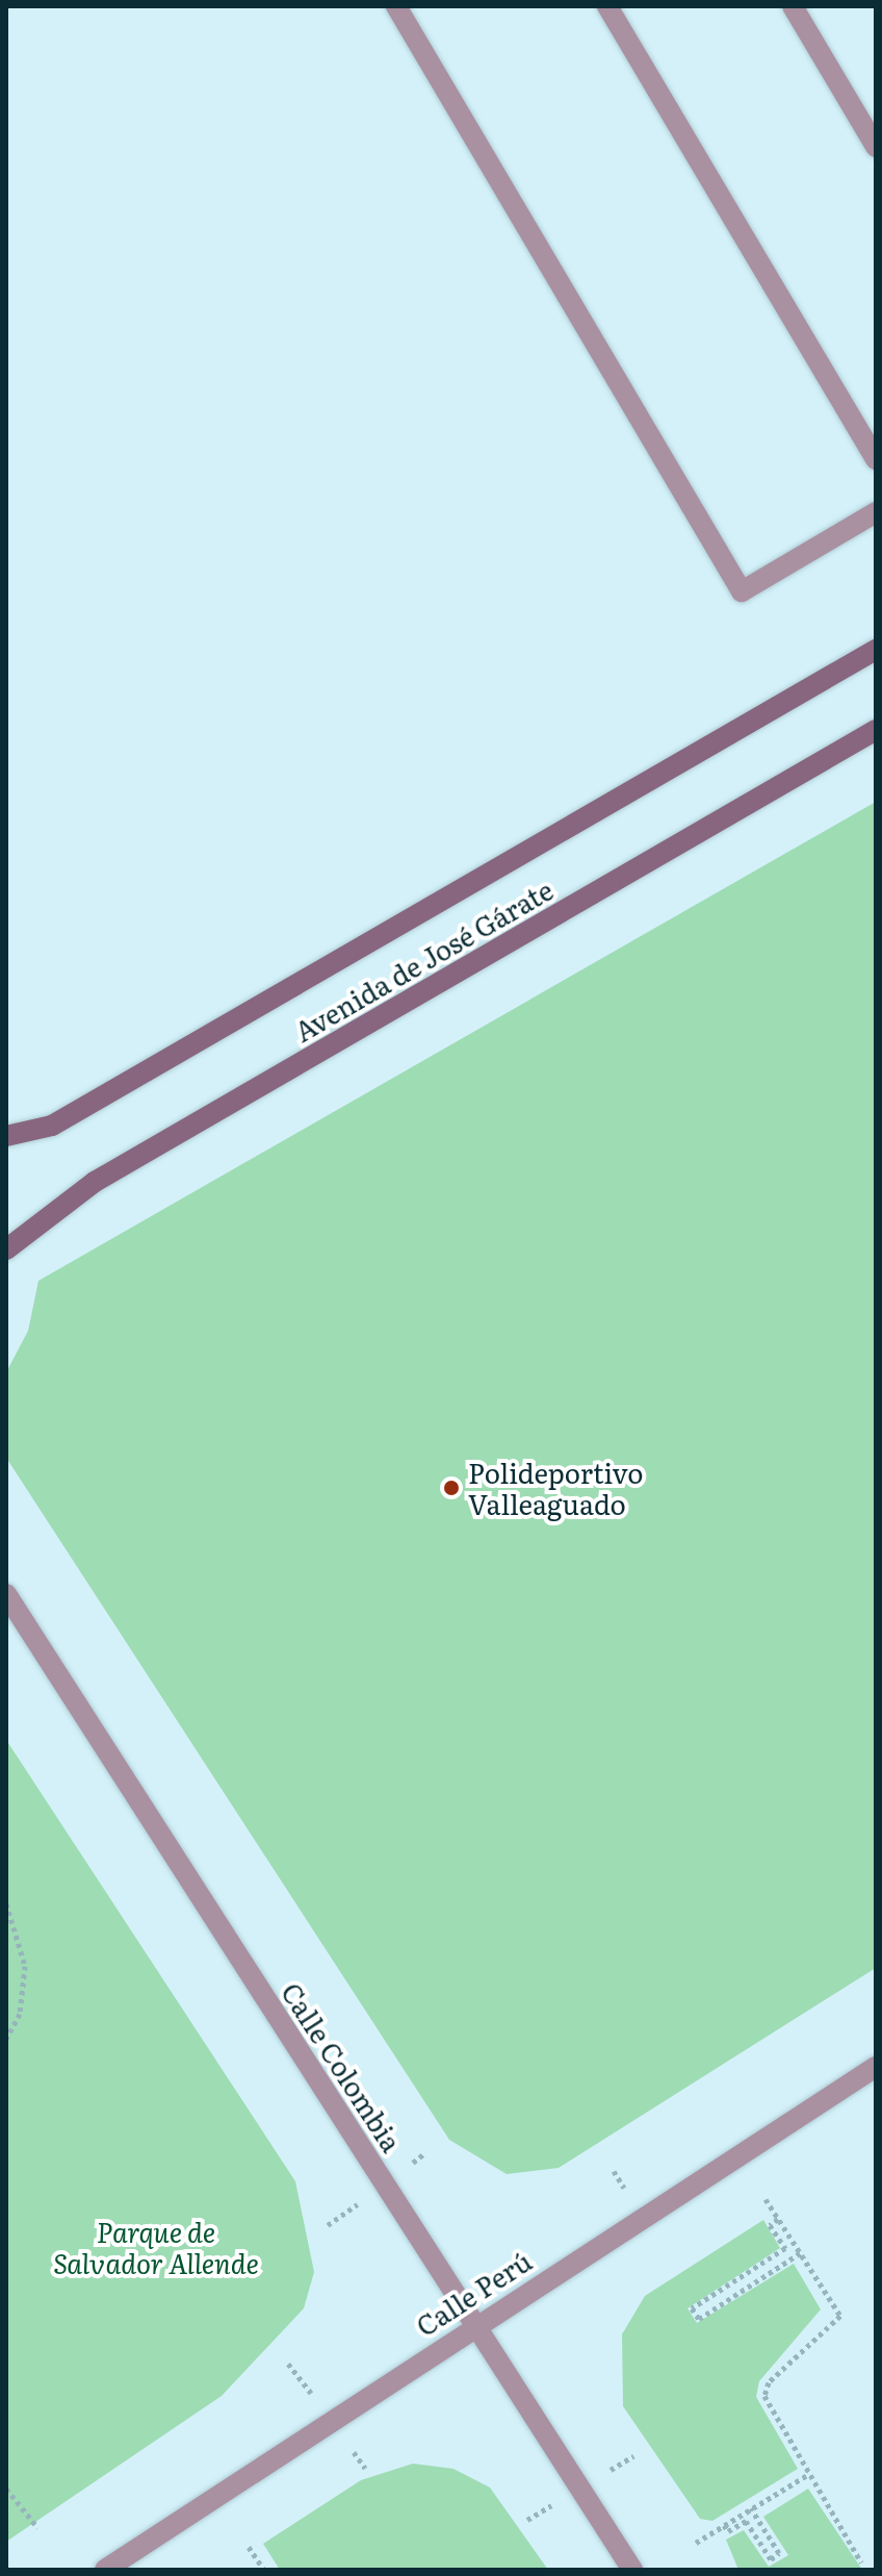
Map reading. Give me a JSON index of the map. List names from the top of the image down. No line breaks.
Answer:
{"streets":{"main road":["Avenida de José Gárate"],"street":["Calle Colombia","Calle Perú"]},"crossings":[["Calle Colombia","Calle Perú"]],"parks":["Parque de Salvador Allende"],"places":["Polideportivo Valleaguado"]}
